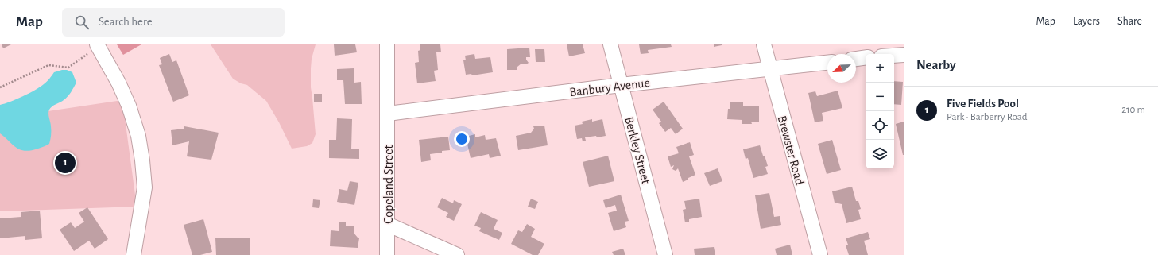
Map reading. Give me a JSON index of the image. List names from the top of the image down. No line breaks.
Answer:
{"streets":{"street":["Banbury Avenue","Berkley Street","Brewster Road","Copeland Street"]},"crossings":[["Banbury Avenue","Berkley Street"],["Banbury Avenue","Brewster Road"],["Banbury Avenue","Copeland Street"]],"north":"bottom left","page":{"header":"Map","search":"Search here","nav":["Map","Layers","Share"],"heading":"Nearby","map_buttons":["+","−"],"list":[{"mark":"1","name":"Five Fields Pool","note":"Park · Barberry Road","value":"210 m"}],"pins":"1"}}
